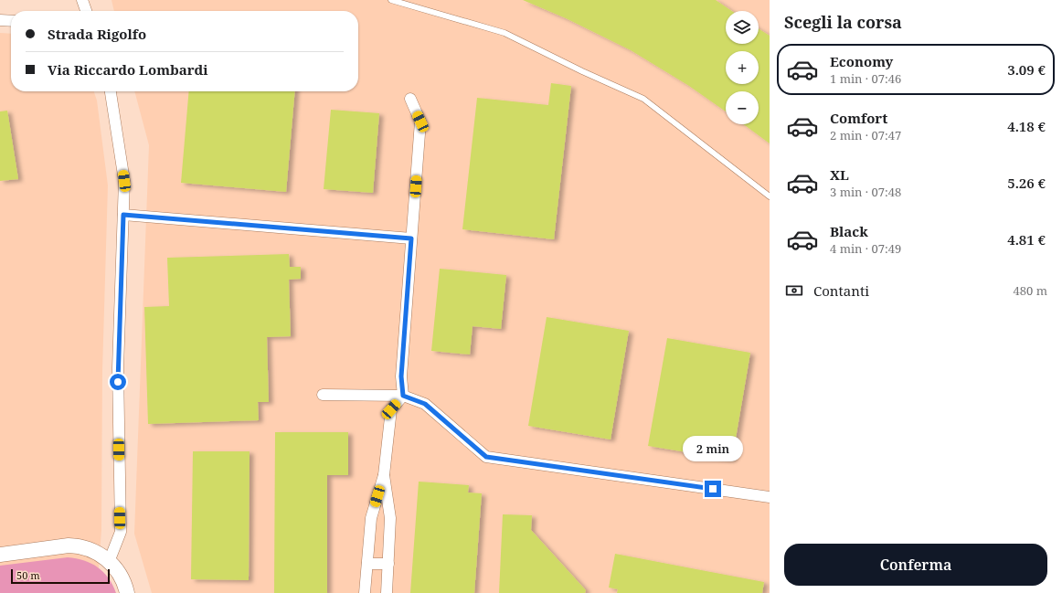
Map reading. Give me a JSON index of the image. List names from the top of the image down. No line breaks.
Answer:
{"scale_bar":"50 m","page":{"heading":"Scegli la corsa","map_buttons":["+","−"],"banner":["Strada Rigolfo","Via Riccardo Lombardi"],"list":[{"name":"Economy","note":"1 min · 07:46","value":"3.09 €"},{"name":"Comfort","note":"2 min · 07:47","value":"4.18 €"},{"name":"XL","note":"3 min · 07:48","value":"5.26 €"},{"name":"Black","note":"4 min · 07:49","value":"4.81 €"}],"pay":["Contanti","480 m"],"bubble":"2 min","buttons":"Conferma","scale":"50 m"}}
